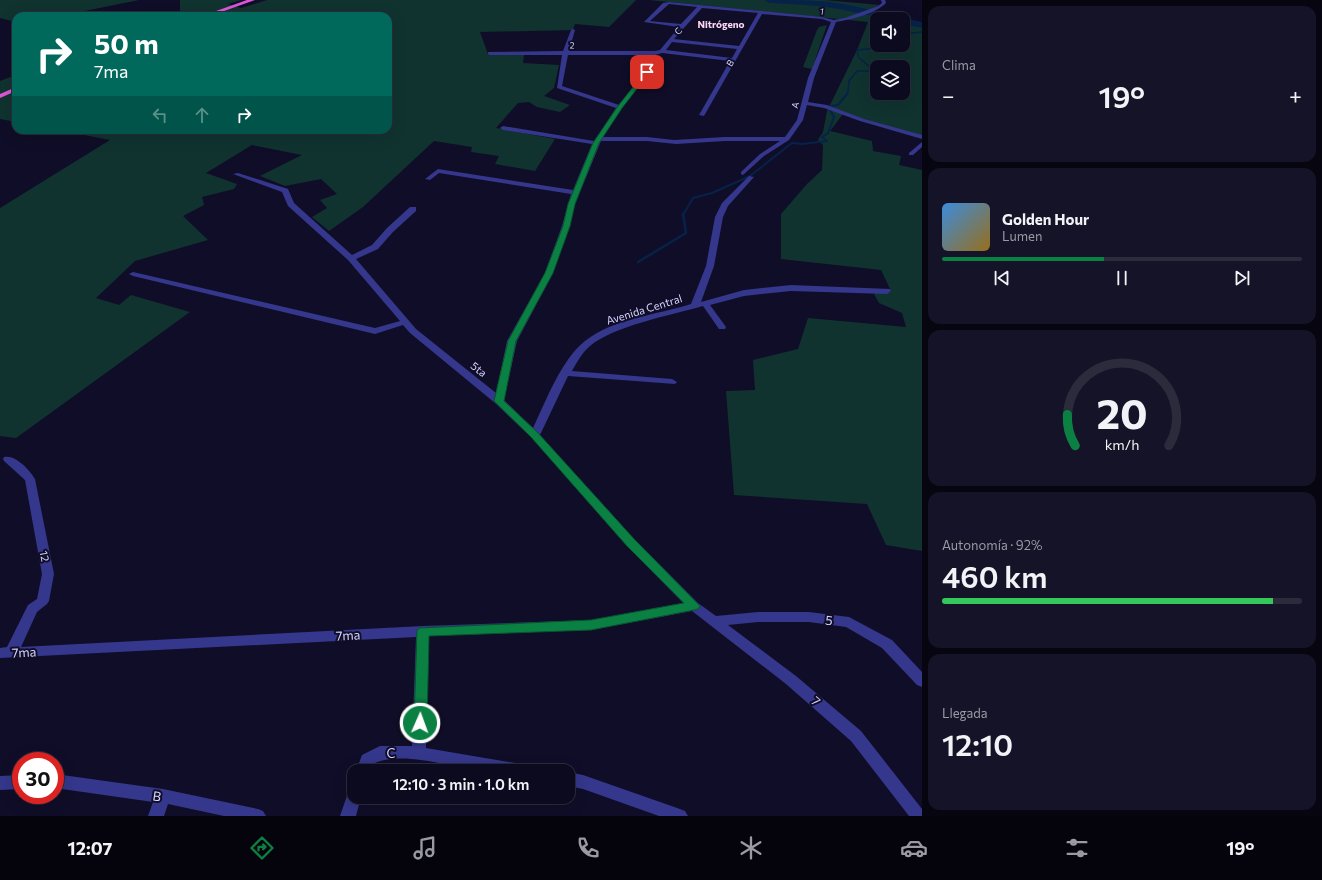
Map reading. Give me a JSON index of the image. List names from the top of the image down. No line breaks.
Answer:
{"streets":{"street":["1","C","2","B","A","Avenida Central","5ta","12","5","7ma","7"]},"crossings":[["1","C"],["1","B"],["1","A"],["C","2"],["Avenida Central","5ta"],["5ta","7ma"],["5ta","7"],["12","7ma"],["5","7"],["7ma","7"]],"districts":["Nitrógeno"],"page":{"tile":["Clima",["Autonomía · 92%","460 km"],["Llegada","12:10"]],"turn":["50 m","7ma"],"heat":["−","19°","+"],"song":["Golden Hour","Lumen"],"limit":"30","trip":"12:10 · 3 min · 1.0 km","tabs":["12:07","19°"],"gauge":["20","km/h"]}}
